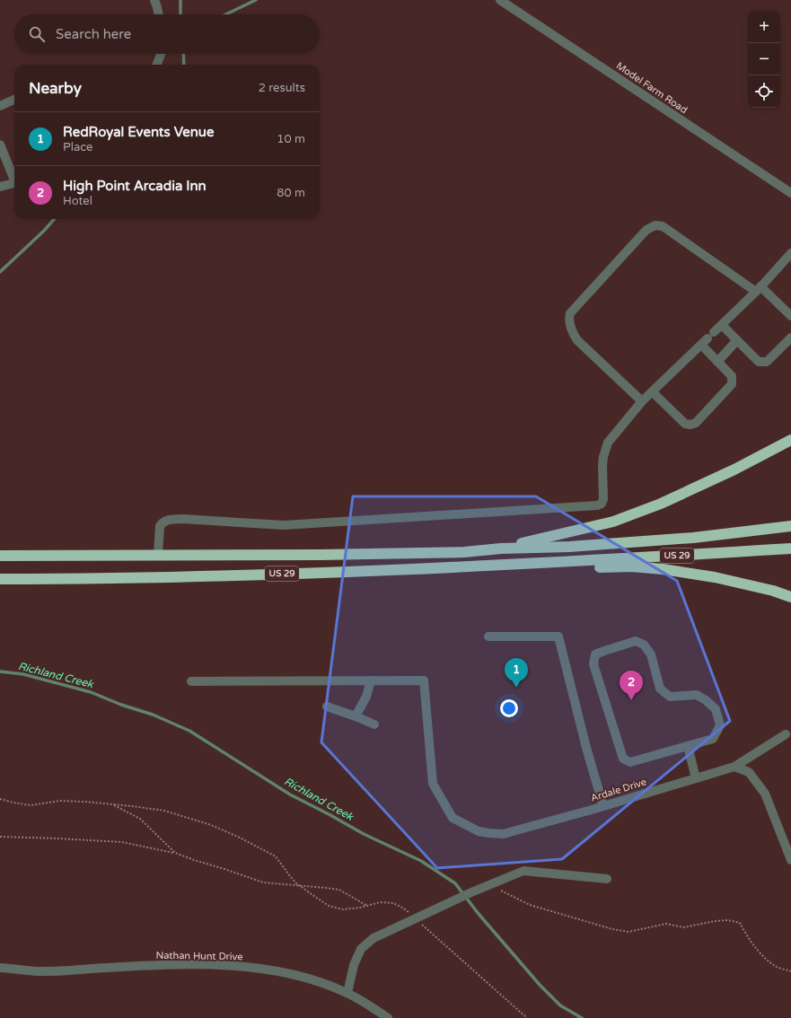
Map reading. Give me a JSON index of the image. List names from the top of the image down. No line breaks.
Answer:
{"streets":{"highway":["US 29"],"street":["Model Farm Road","Ardale Drive","Nathan Hunt Drive"]},"water":["Richland Creek"],"page":{"map_buttons":["+","−"],"search":"Search here","heading":["Nearby","2 results"],"list":[{"mark":"1","name":"RedRoyal Events Venue","note":"Place","value":"10 m"},{"mark":"2","name":"High Point Arcadia Inn","note":"Hotel","value":"80 m"}],"pins":["1","2"]}}
